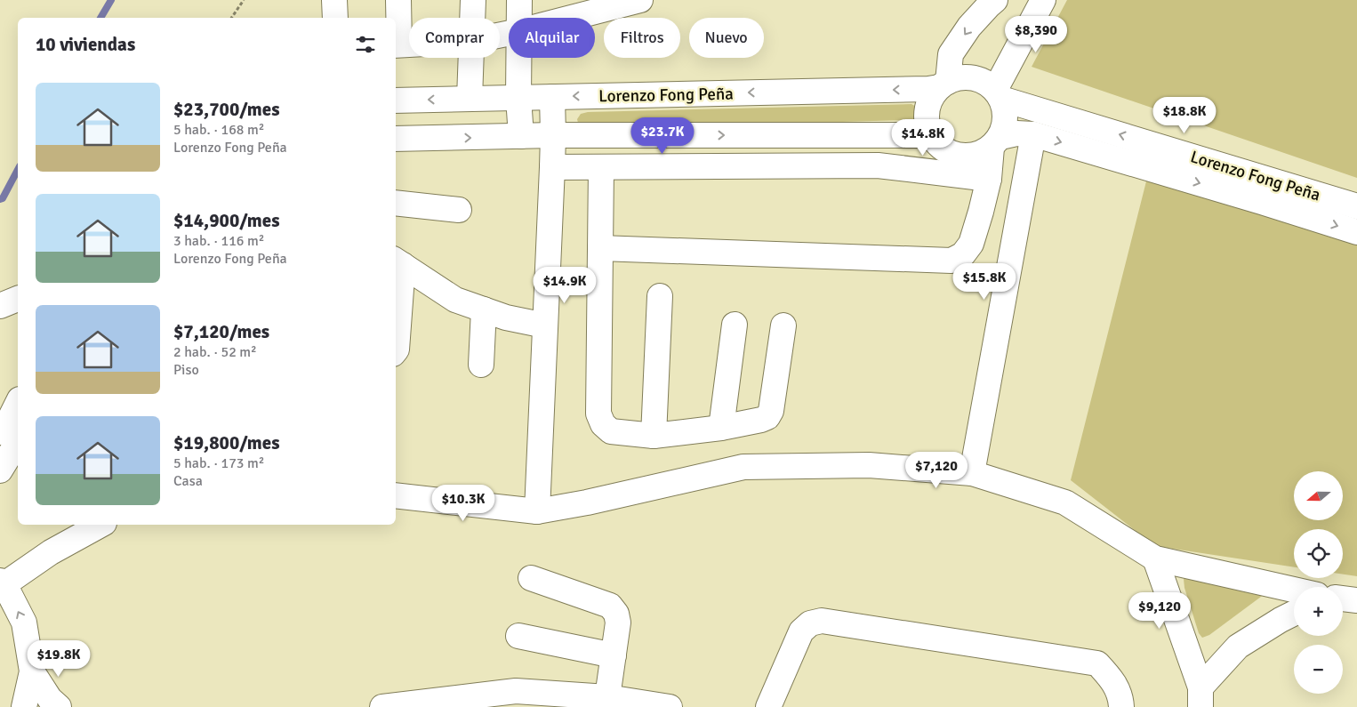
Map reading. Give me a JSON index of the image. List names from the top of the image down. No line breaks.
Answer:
{"streets":{"street":["Lorenzo Fong Peña"]},"north":"left","page":{"price":["$8,390","$18.8K","$23.7K","$14.8K","$15.8K","$14.9K","$7,120","$10.3K","$9,120","$19.8K"],"chip":["Comprar","Alquilar","Filtros","Nuevo"],"heading":"10 viviendas","list":[{"name":"$23,700/mes","note":"5 hab. · 168 m² · Lorenzo Fong Peña"},{"name":"$14,900/mes","note":"3 hab. · 116 m² · Lorenzo Fong Peña"},{"name":"$7,120/mes","note":"2 hab. · 52 m² · Piso"},{"name":"$19,800/mes","note":"5 hab. · 173 m² · Casa"}],"map_buttons":["+","−"]}}
